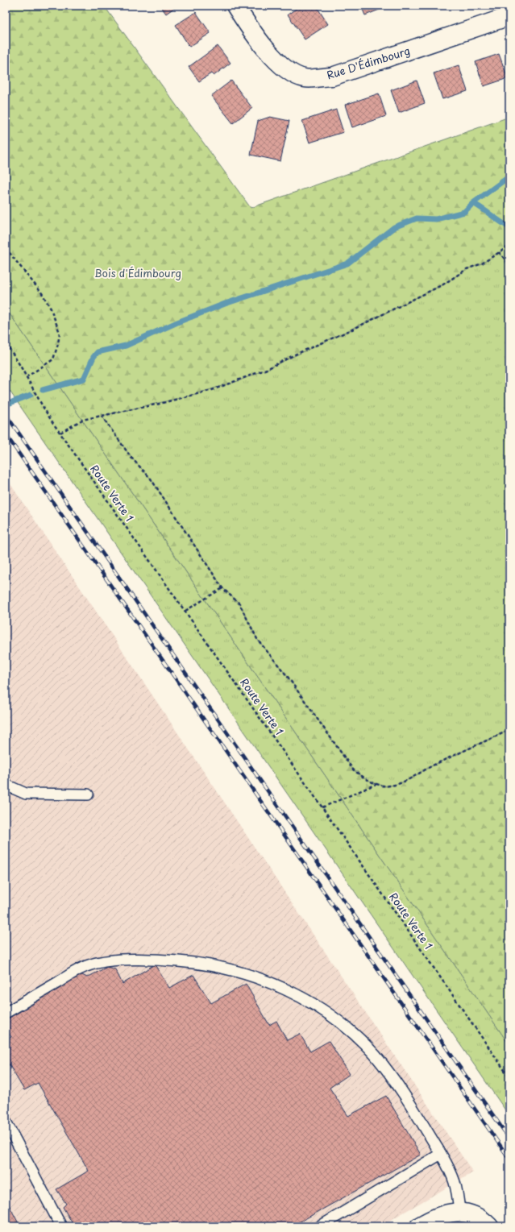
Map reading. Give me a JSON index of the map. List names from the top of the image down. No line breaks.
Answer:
{"streets":{"street":["Rue D'Édimbourg"],"path":["Route Verte 1"]},"parks":["Bois d'Édimbourg"]}
